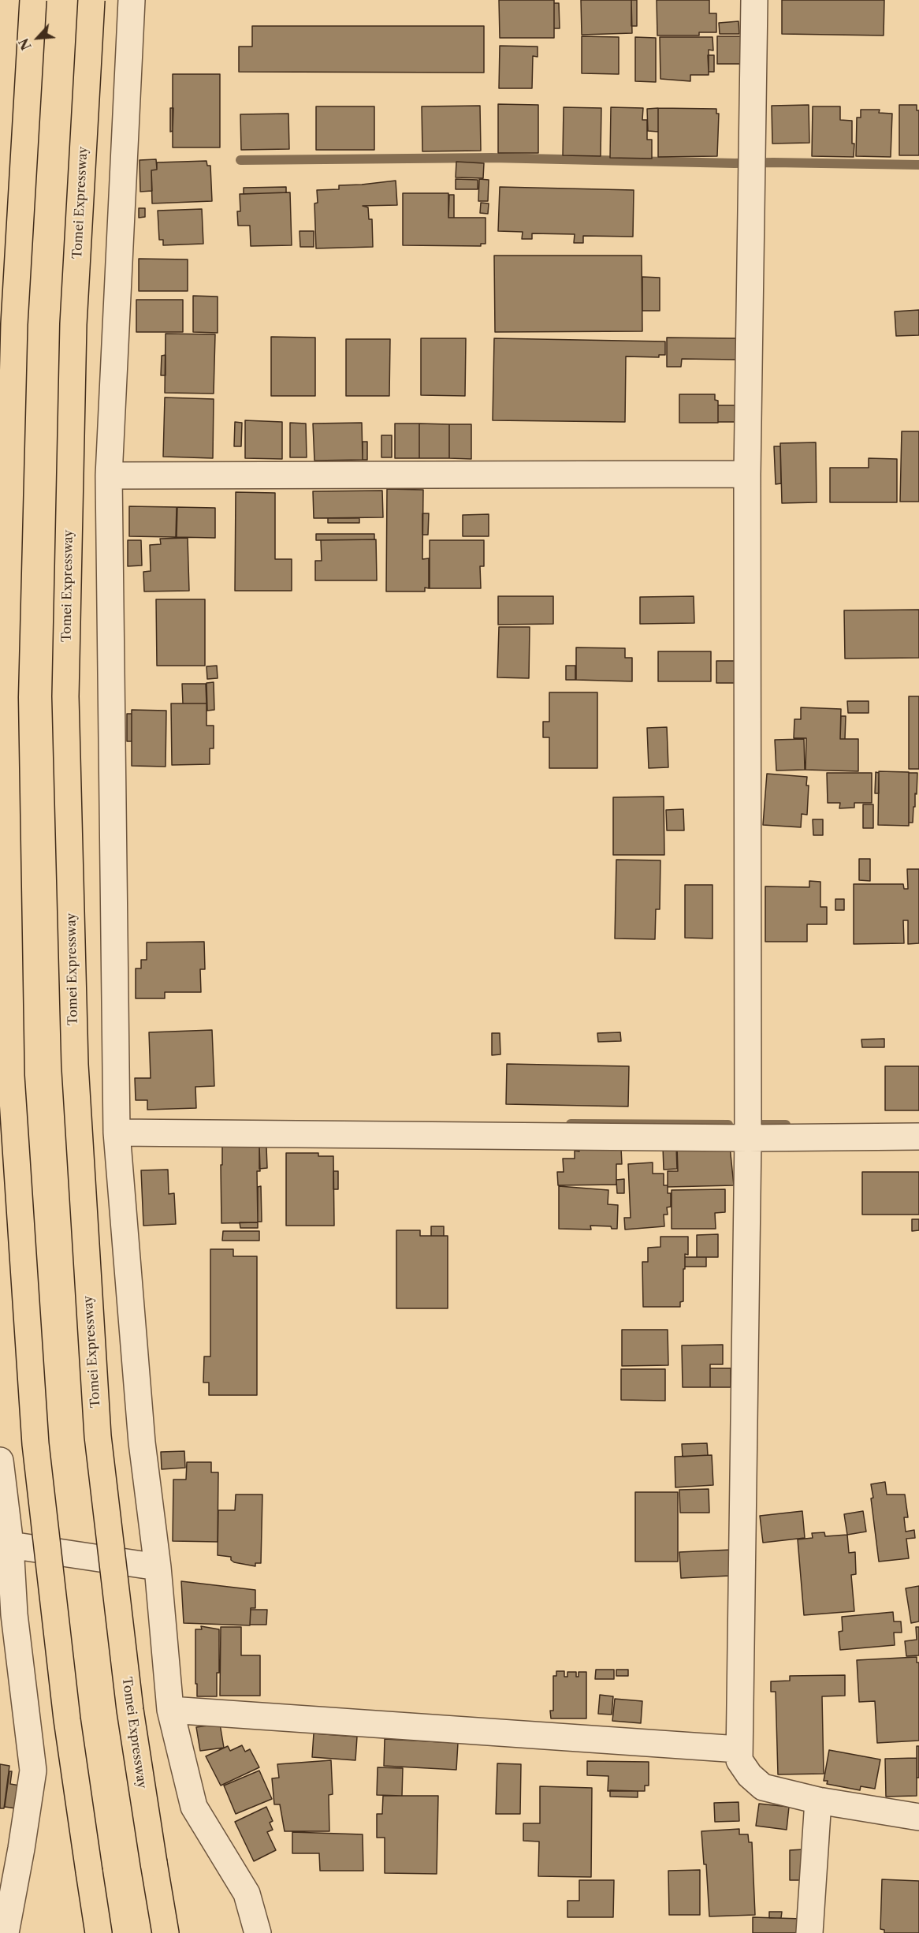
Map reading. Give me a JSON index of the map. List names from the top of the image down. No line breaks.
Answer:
{"streets":{"highway":["Tomei Expressway"]},"north":"bottom left"}
